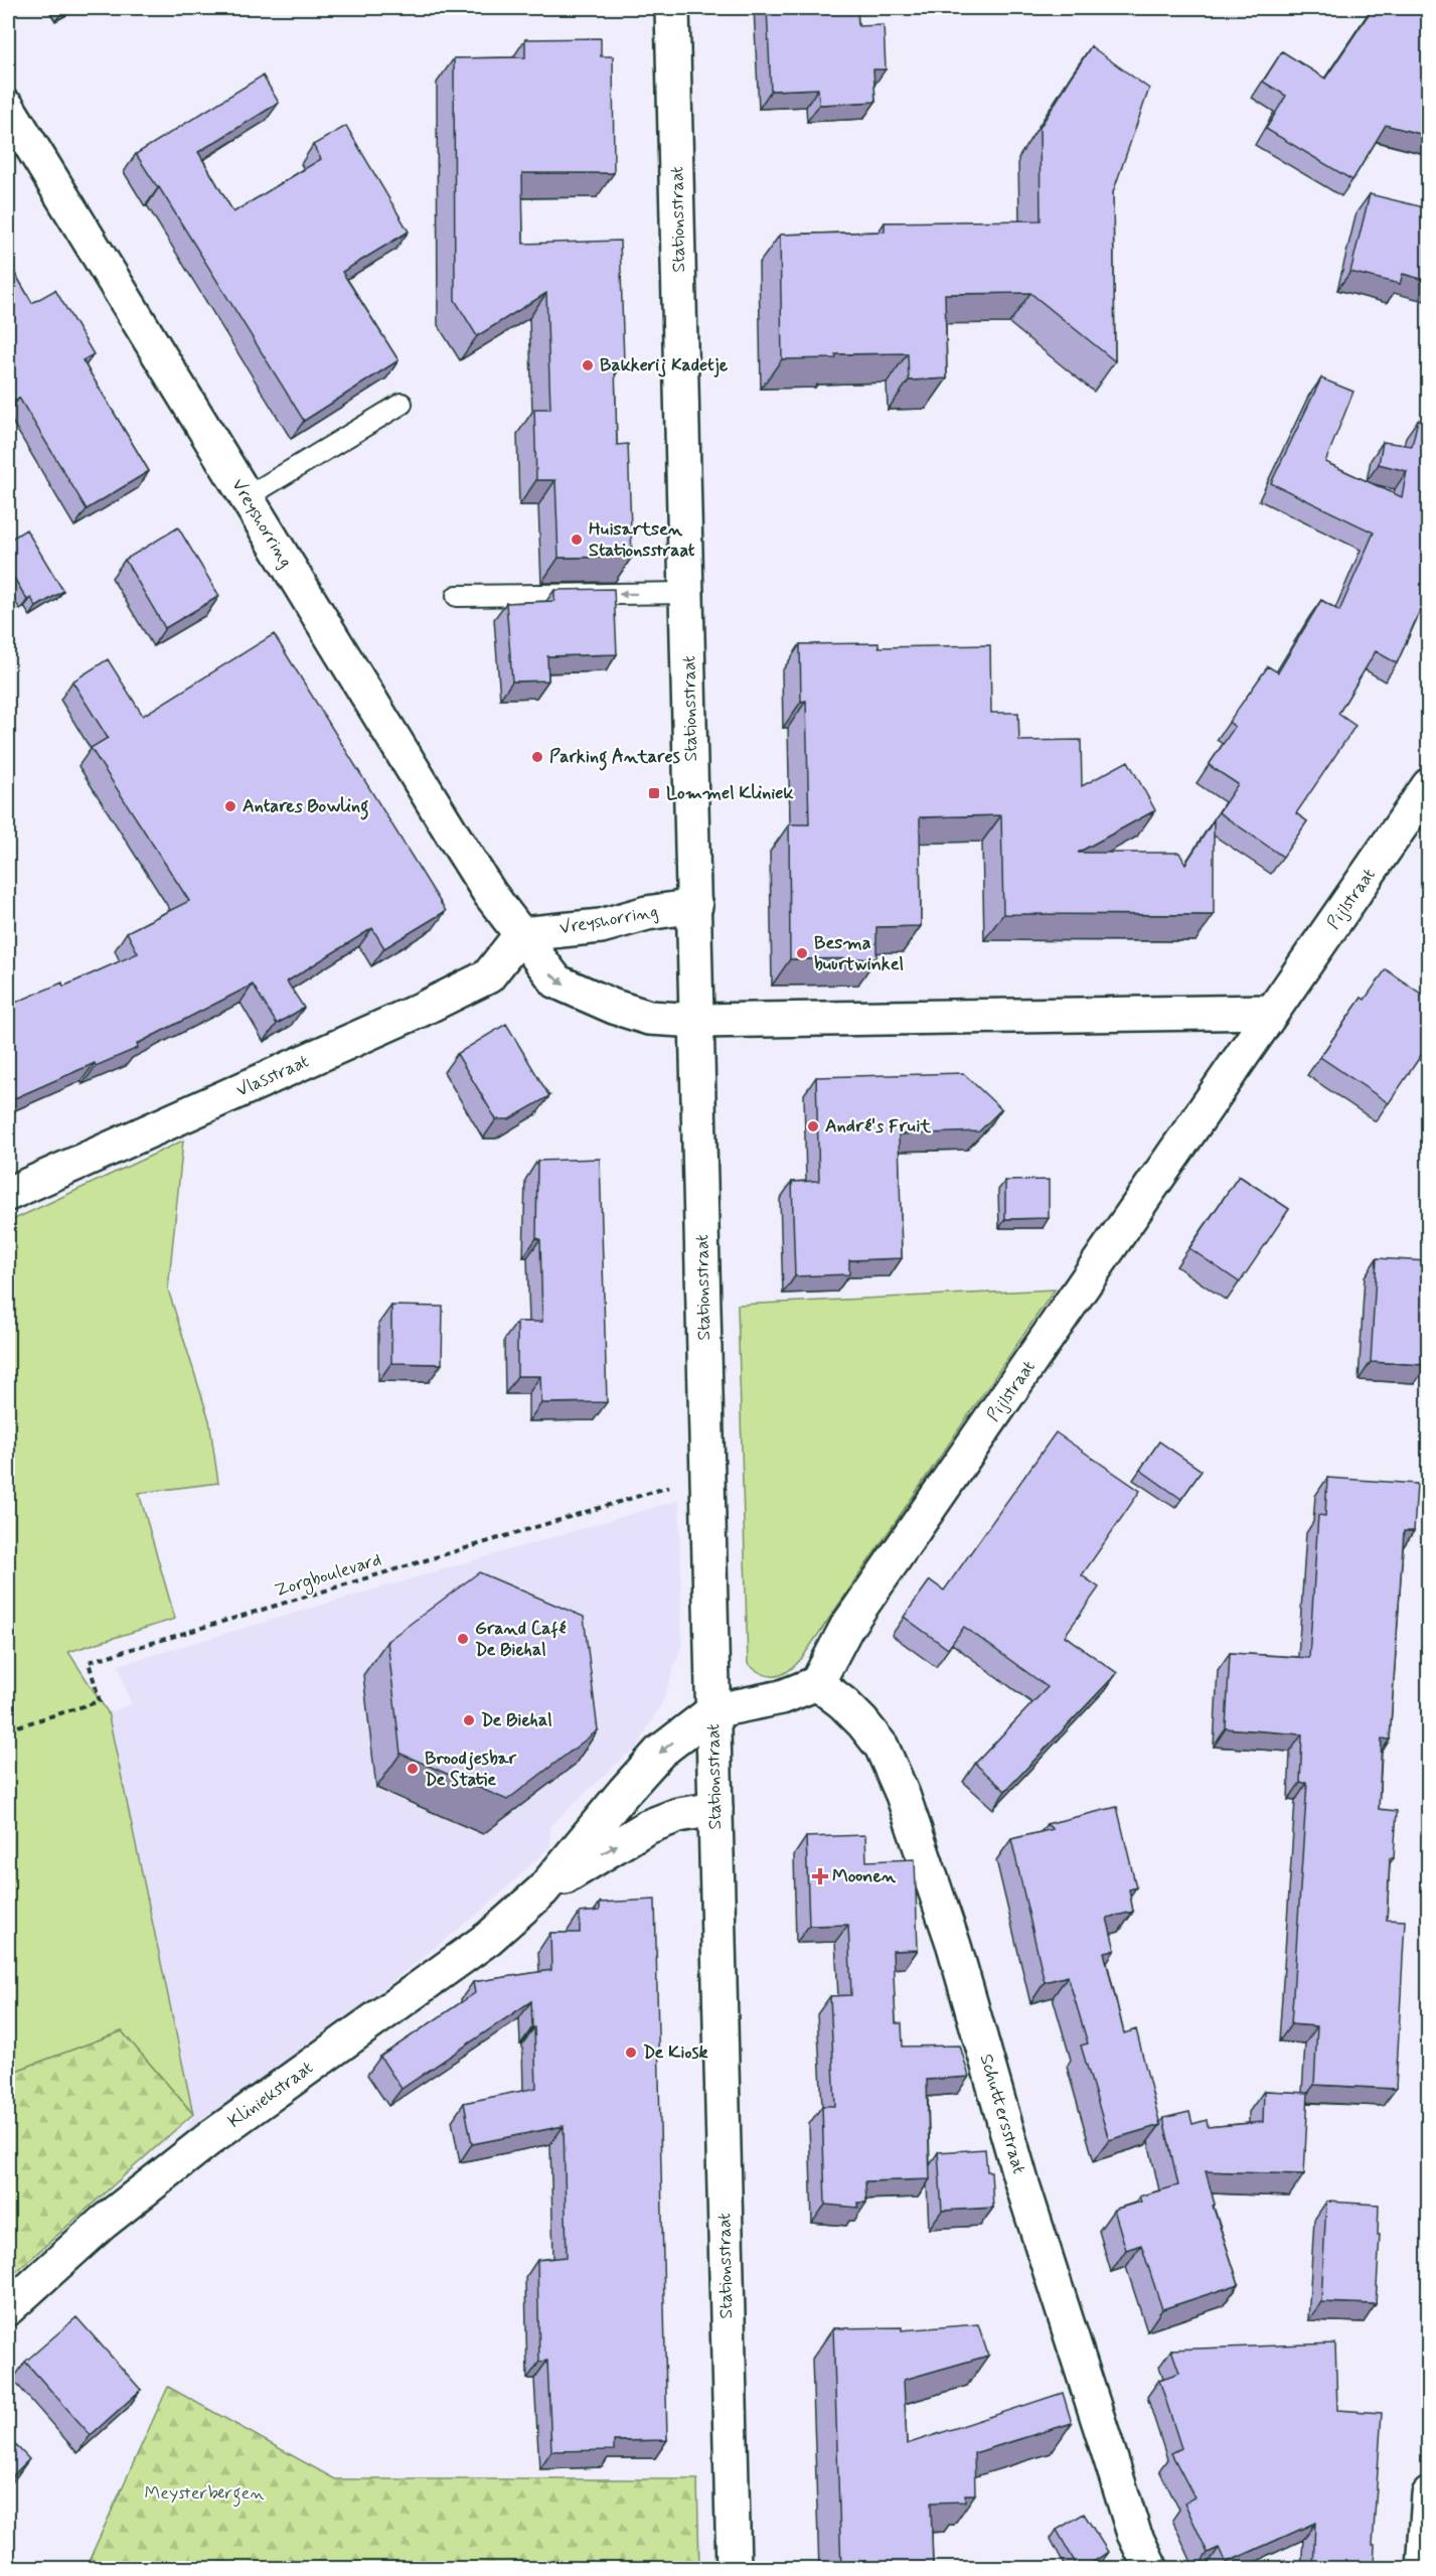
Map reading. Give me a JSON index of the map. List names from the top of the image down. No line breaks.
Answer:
{"streets":{"street":["Stationsstraat","Vreyshorring","Pijlstraat","Vlasstraat","Kliniekstraat","Schuttersstraat"],"path":["Zorgboulevard"]},"crossings":[["Stationsstraat","Vreyshorring"],["Stationsstraat","Zorgboulevard"],["Stationsstraat","Kliniekstraat"],["Vreyshorring","Vlasstraat"],["Pijlstraat","Schuttersstraat"]],"parks":["Meysterbergen"],"places":{"other":["Bakkerij Kadetje","Huisartsen Stationsstraat","Parking Antares","Antares Bowling","Besma buurtwinkel","André's Fruit","Grand Café De Biehal","De Biehal","Broodjesbar De Statie","De Kiosk"],"transit":["Lommel Kliniek"],"health":["Moonen"]}}
